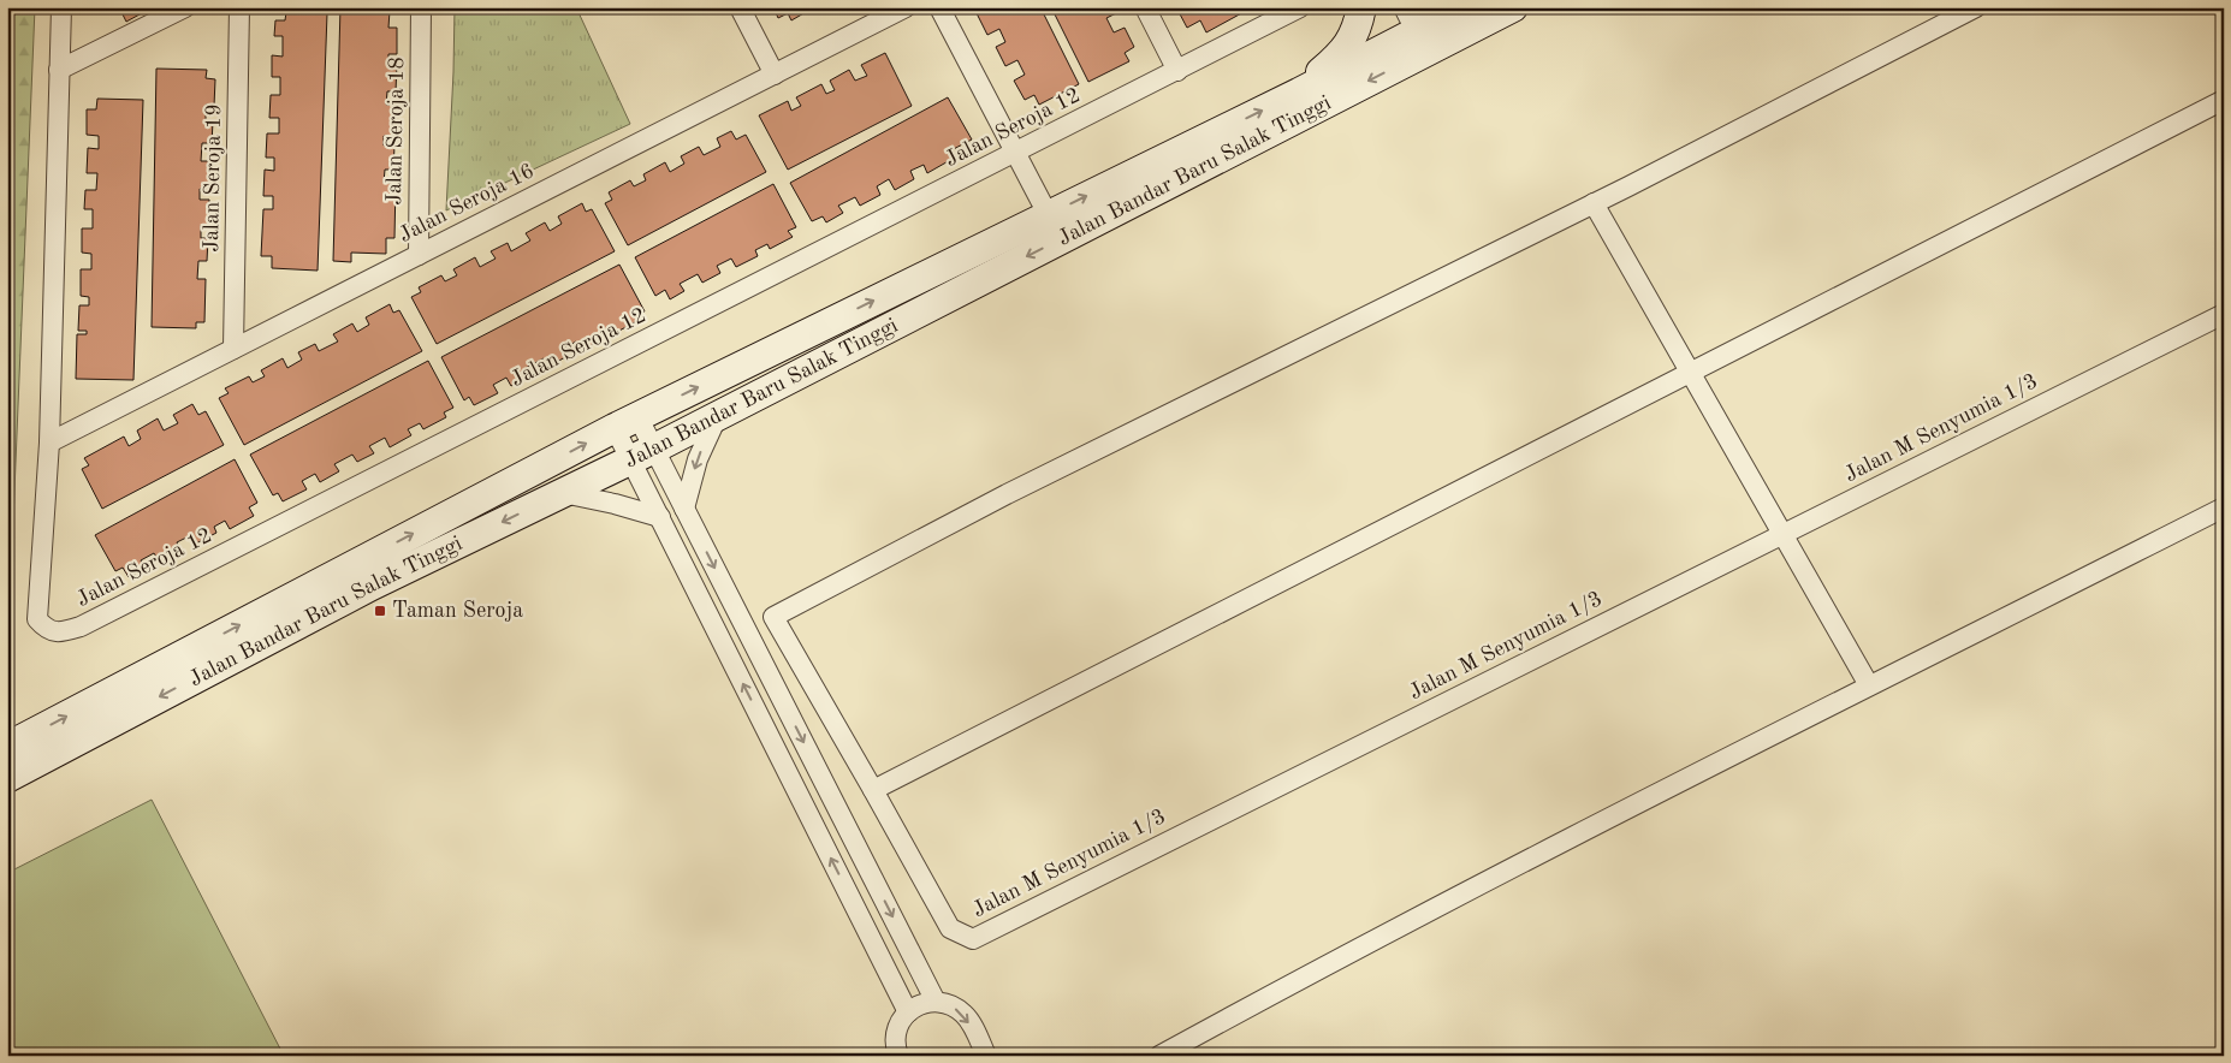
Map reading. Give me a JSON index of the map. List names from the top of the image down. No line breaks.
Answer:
{"streets":{"main road":["Jalan Bandar Baru Salak Tinggi"],"street":["Jalan Seroja 12","Jalan Seroja 18","Jalan Seroja 19","Jalan Seroja 16","Jalan M Senyumia 1/3"]},"crossings":[["Jalan Seroja 12","Jalan Seroja 16"],["Jalan Seroja 18","Jalan Seroja 16"],["Jalan Seroja 19","Jalan Seroja 16"]],"places":{"transit":["Taman Seroja"]}}
